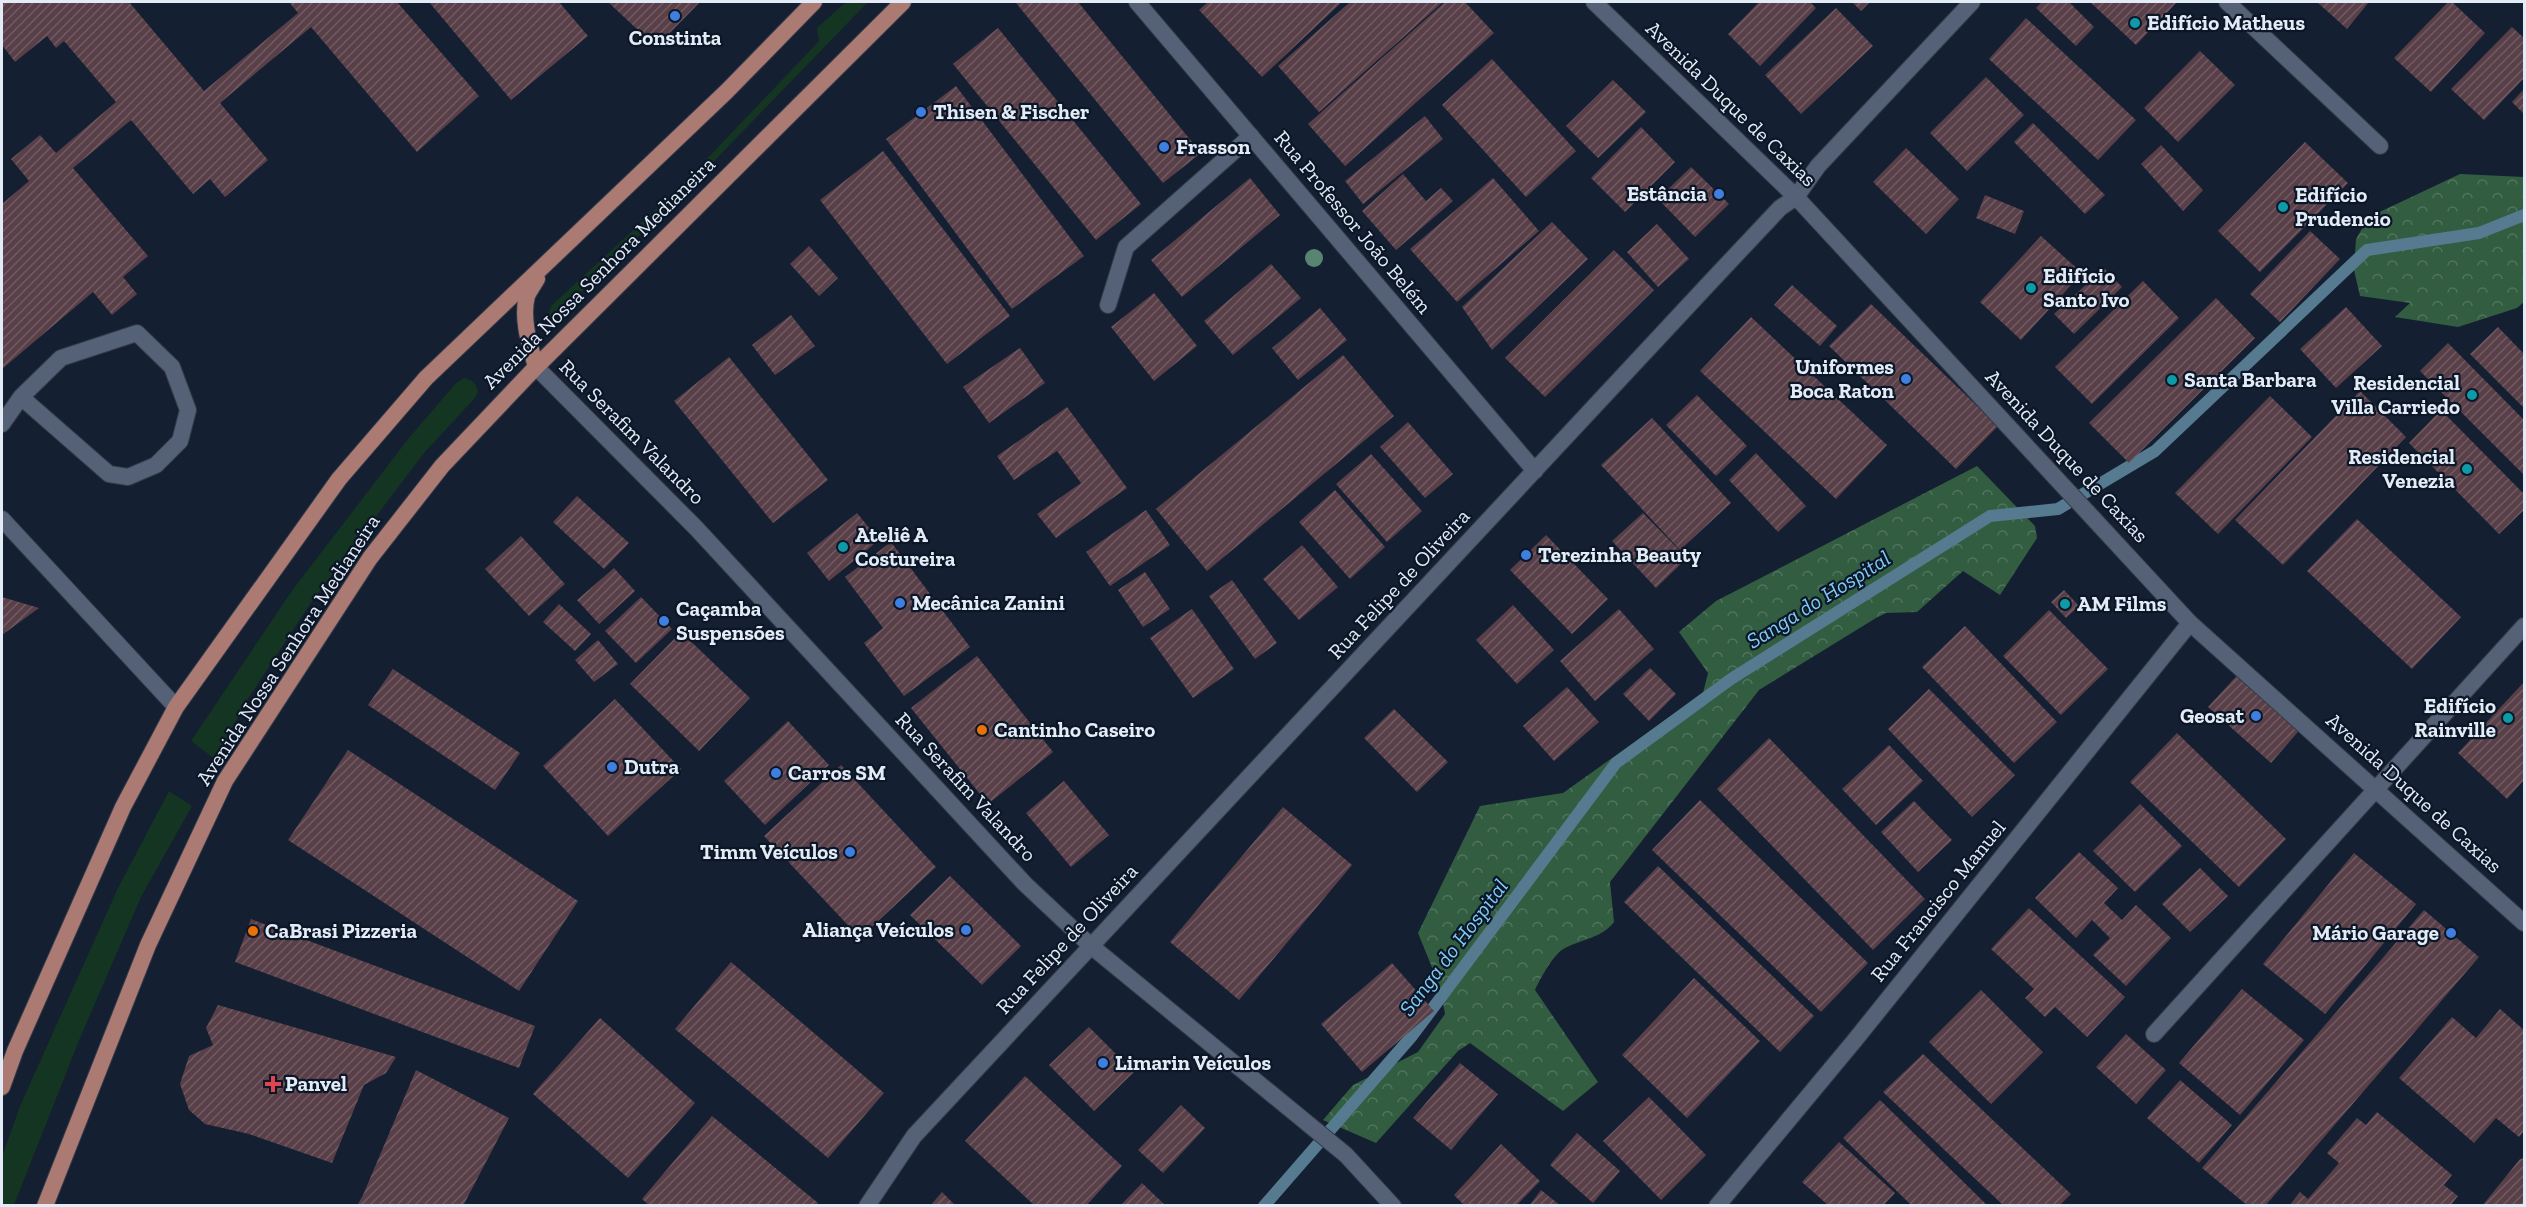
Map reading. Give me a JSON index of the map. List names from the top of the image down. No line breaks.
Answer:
{"streets":{"main road":["Avenida Nossa Senhora Medianeira"],"street":["Avenida Duque de Caxias","Rua Professor João Belém","Rua Serafim Valandro","Rua Felipe de Oliveira","Rua Francisco Manuel"]},"crossings":[["Avenida Duque de Caxias","Rua Felipe de Oliveira"],["Avenida Duque de Caxias","Rua Francisco Manuel"],["Rua Professor João Belém","Rua Felipe de Oliveira"],["Avenida Nossa Senhora Medianeira","Rua Serafim Valandro"],["Rua Serafim Valandro","Rua Felipe de Oliveira"]],"water":["Sanga do Hospital"],"places":{"other":["Constinta","Edifício Matheus","Thisen & Fischer","Frasson","Estância","Edifício Prudencio","Edifício Santo Ivo","Uniformes Boca Raton","Santa Barbara","Residencial Villa Carriedo","Residencial Venezia","Ateliê A Costureira","Terezinha Beauty","Mecânica Zanini","AM Films","Caçamba Suspensões","Geosat","Edifício Rainville","Cantinho Caseiro","Dutra","Carros SM","Timm Veículos","Aliança Veículos","CaBrasi Pizzeria","Mário Garage","Limarin Veículos"],"health":["Panvel"]}}
